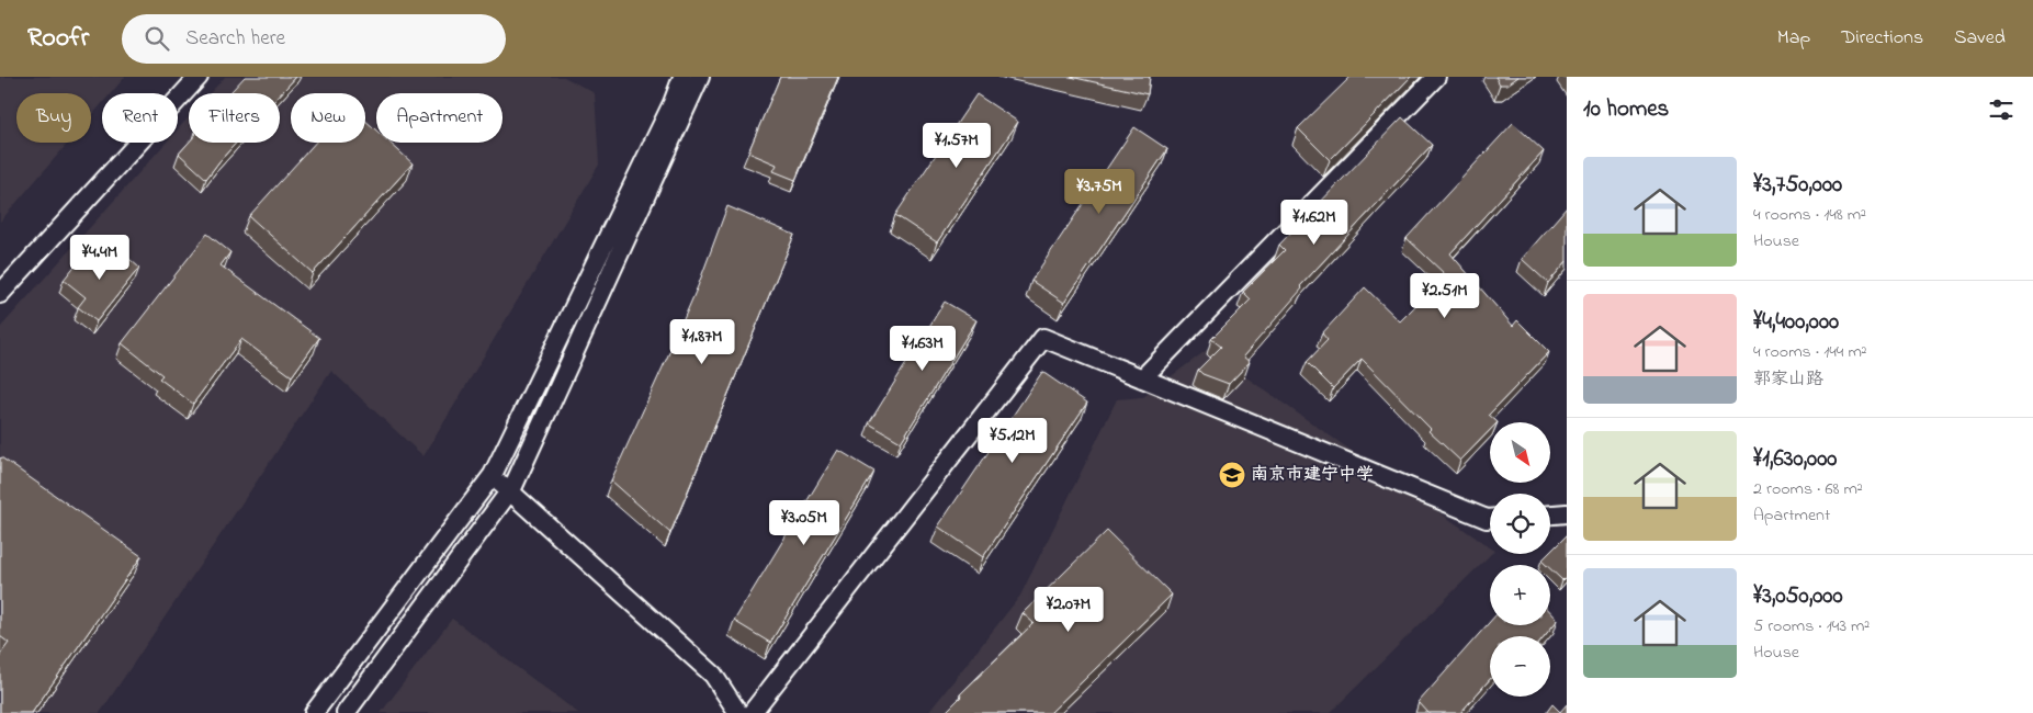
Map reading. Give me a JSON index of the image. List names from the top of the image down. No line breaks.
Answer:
{"places":{"school or university":["南京市建宁中学"]},"north":"bottom right","page":{"header":"Roofr","search":"Search here","nav":["Map","Directions","Saved"],"heading":"10 homes","chip":["Buy","Rent","Filters","New","Apartment"],"price":["¥1.57M","¥3.75M","¥1.62M","¥4.4M","¥2.51M","¥1.87M","¥1.63M","¥5.12M","¥3.05M","¥2.07M"],"list":[{"name":"¥3,750,000","note":"4 rooms · 148 m² · House"},{"name":"¥4,400,000","note":"4 rooms · 144 m² · 郭家山路"},{"name":"¥1,630,000","note":"2 rooms · 68 m² · Apartment"},{"name":"¥3,050,000","note":"5 rooms · 143 m² · House"}],"map_buttons":["+","−"]}}
